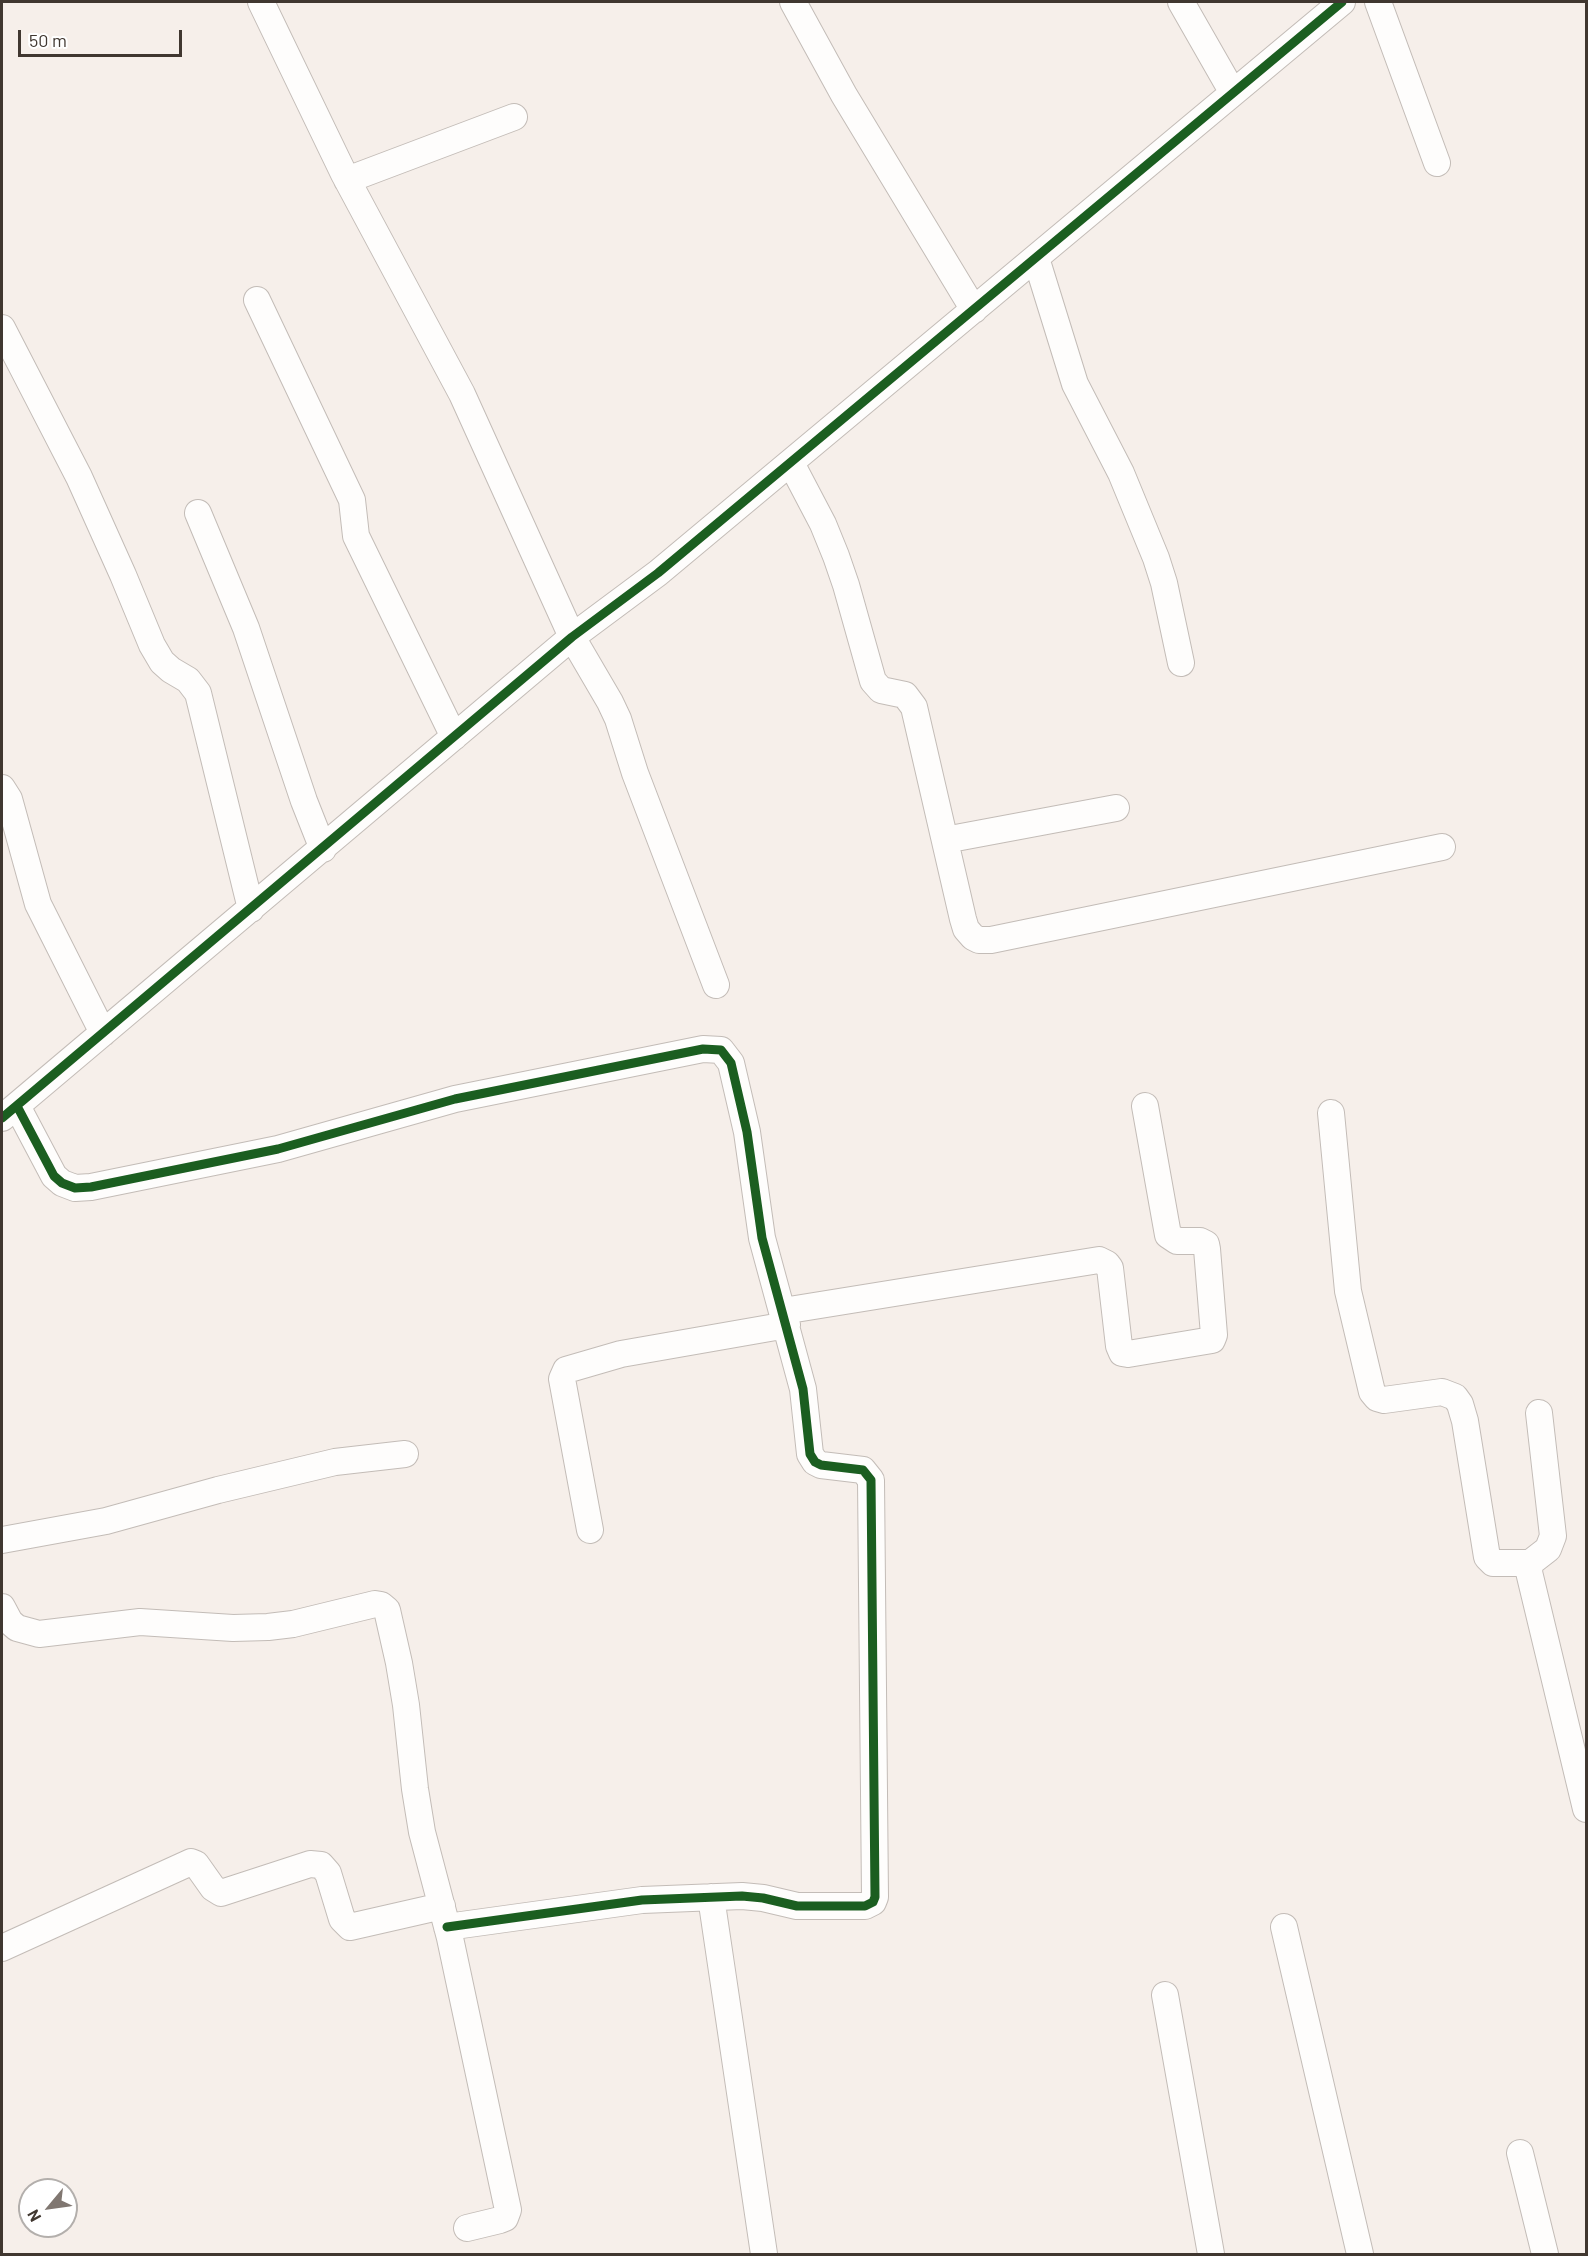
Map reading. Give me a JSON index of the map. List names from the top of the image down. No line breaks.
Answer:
{"scale_bar":"50 m","north":"bottom left"}
